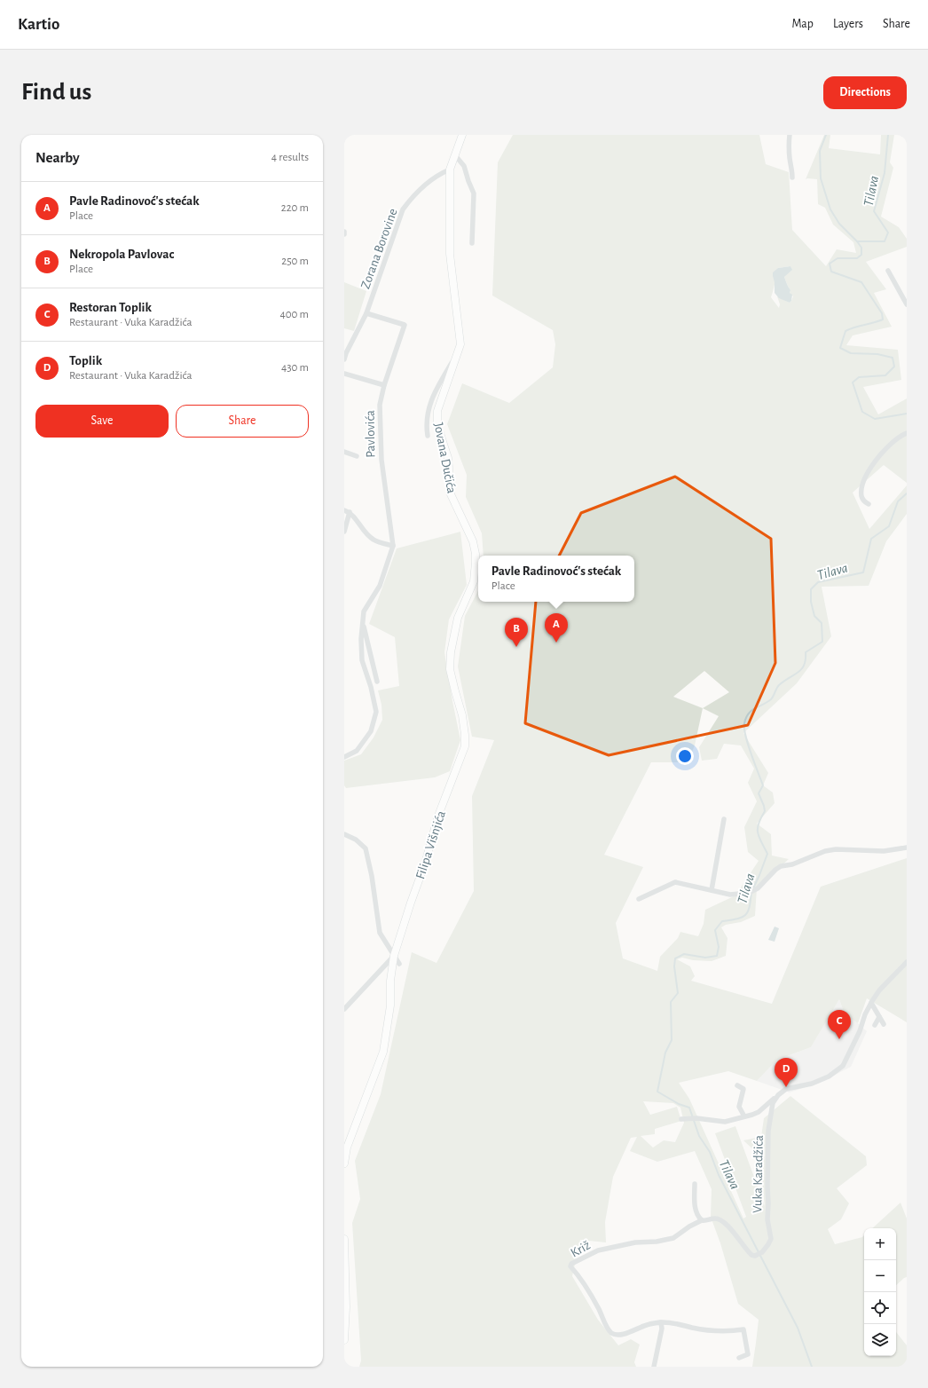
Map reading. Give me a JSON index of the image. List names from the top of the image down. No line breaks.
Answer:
{"streets":{"main road":["Jovana Dučića","Filipa Višnjića"],"street":["Zorana Borovine","Pavlovića","Vuka Karadžića","Križ"]},"crossings":[["Zorana Borovine","Pavlovića"],["Zorana Borovine","Jovana Dučića"],["Jovana Dučića","Filipa Višnjića"],["Vuka Karadžića","Križ"]],"water":["Tilava"],"page":{"header":"Kartio","nav":["Map","Layers","Share"],"buttons":["Directions",["Save","Share"]],"title":"Find us","heading":["Nearby","4 results"],"list":[{"mark":"A","name":"Pavle Radinovoć's stećak","note":"Place","value":"220 m"},{"mark":"B","name":"Nekropola Pavlovac","note":"Place","value":"250 m"},{"mark":"C","name":"Restoran Toplik","note":"Restaurant · Vuka Karadžića","value":"400 m"},{"mark":"D","name":"Toplik","note":"Restaurant · Vuka Karadžića","value":"430 m"}],"popup":["Pavle Radinovoć's stećak","Place"],"pins":["A","B","C","D"],"map_buttons":["+","−"]}}
